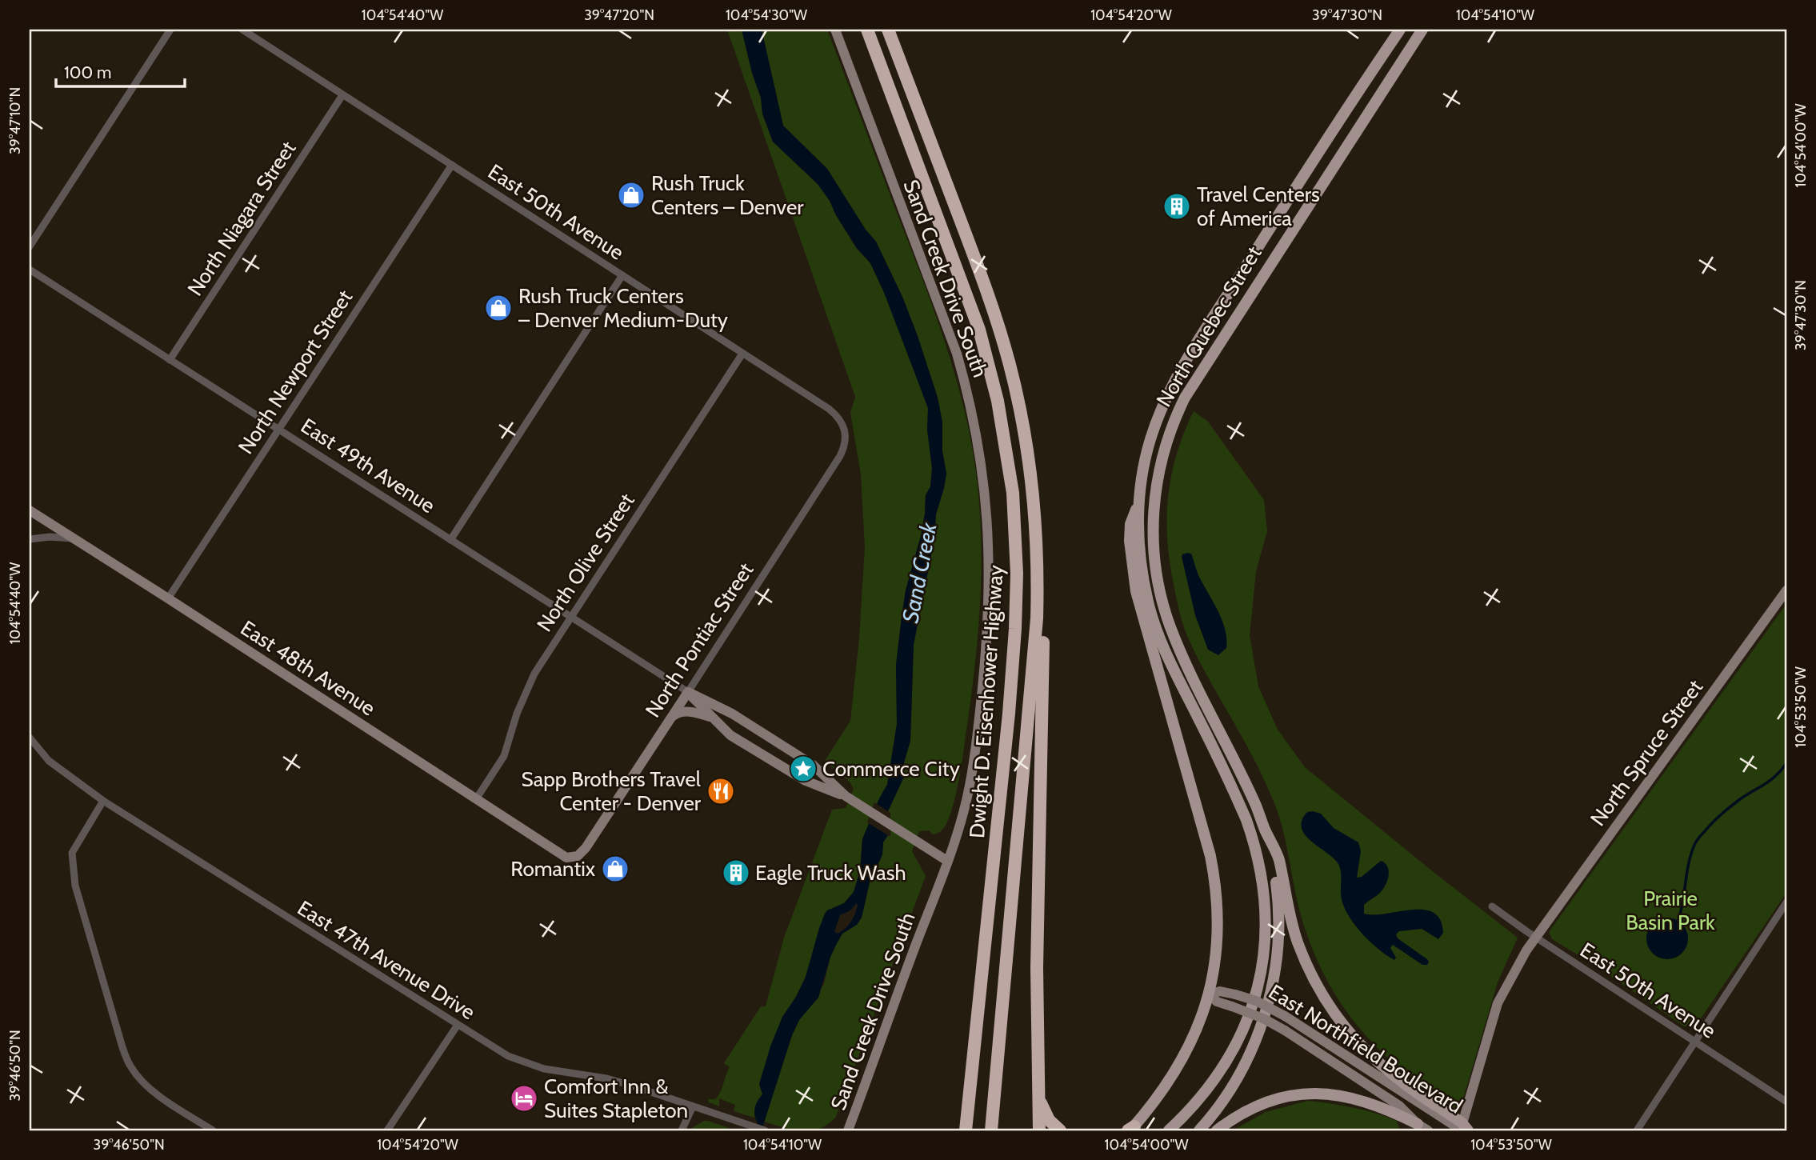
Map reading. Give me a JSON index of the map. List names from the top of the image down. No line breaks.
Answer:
{"streets":{"highway":["Dwight D. Eisenhower Highway"],"main road":["North Quebec Street"],"street":["East 50th Avenue","North Niagara Street","Sand Creek Drive South","North Newport Street","East 49th Avenue","North Olive Street","North Pontiac Street","East 48th Avenue","North Spruce Street","East 47th Avenue Drive","East Northfield Boulevard"]},"crossings":[["East 50th Avenue","North Niagara Street"],["East 50th Avenue","North Newport Street"],["East 50th Avenue","North Olive Street"],["East 50th Avenue","North Pontiac Street"],["East 50th Avenue","North Spruce Street"],["North Niagara Street","East 49th Avenue"],["Sand Creek Drive South","East 49th Avenue"],["North Newport Street","East 49th Avenue"],["North Newport Street","East 48th Avenue"],["East 49th Avenue","North Olive Street"],["East 49th Avenue","North Pontiac Street"],["North Olive Street","East 48th Avenue"],["North Pontiac Street","East 48th Avenue"],["North Spruce Street","East Northfield Boulevard"]],"water":["Sand Creek"],"parks":["Prairie Basin Park"],"places":{"shop":["Rush Truck Centers – Denver","Rush Truck Centers – Denver Medium-Duty","Romantix"],"building":["Travel Centers of America","Eagle Truck Wash"],"place":["Commerce City"],"restaurant":["Sapp Brothers Travel Center - Denver"],"hotel":["Comfort Inn & Suites Stapleton"]},"scale_bar":"100 m","coordinates":["104°54'40\"W","39°47'20\"N","104°54'30\"W","104°54'20\"W","39°47'30\"N","104°54'10\"W","39°47'10\"N","104°54'00\"W","104°53'50\"W","39°46'50\"N"]}
